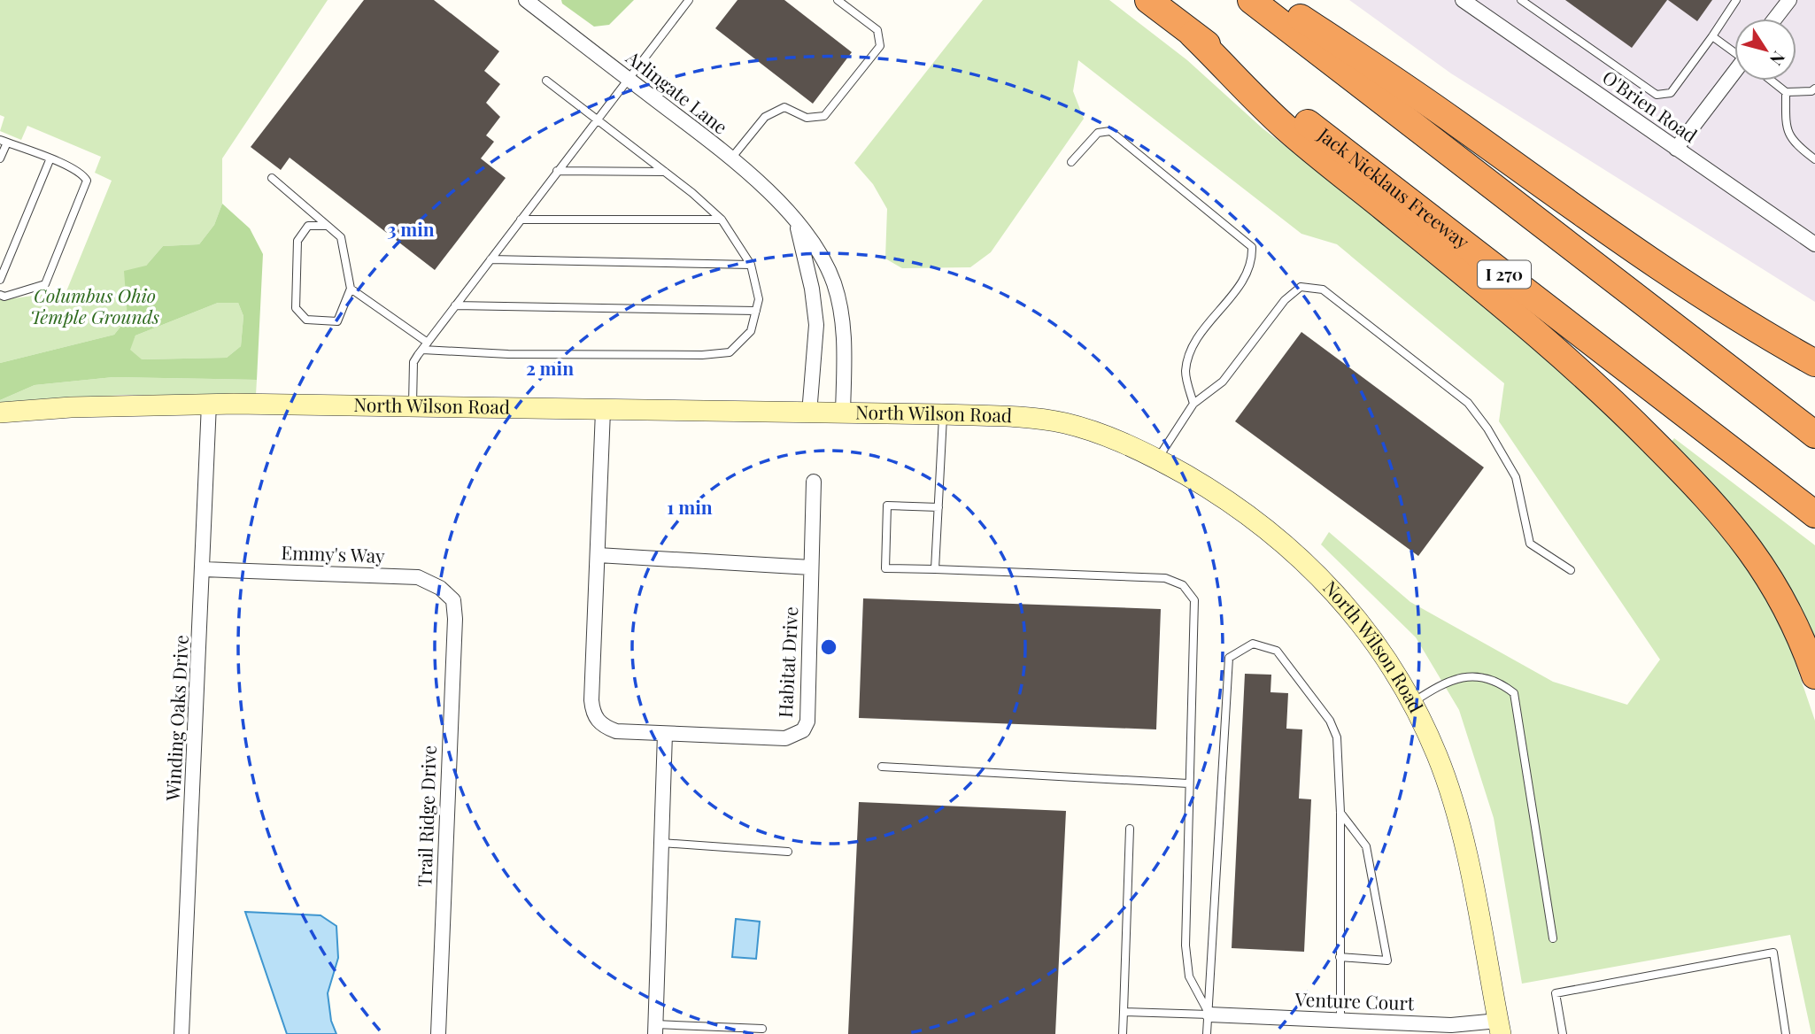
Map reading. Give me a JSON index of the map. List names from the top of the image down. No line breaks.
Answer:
{"streets":{"highway":["Jack Nicklaus Freeway","I 270"],"main road":["North Wilson Road"],"street":["Arlingate Lane","O'Brien Road","Emmy's Way","Habitat Drive","Winding Oaks Drive","Trail Ridge Drive","Venture Court"]},"crossings":[["Arlingate Lane","North Wilson Road"],["North Wilson Road","Habitat Drive"],["North Wilson Road","Winding Oaks Drive"],["North Wilson Road","Venture Court"],["Emmy's Way","Winding Oaks Drive"],["Emmy's Way","Trail Ridge Drive"]],"parks":["Columbus Ohio Temple Grounds"],"north":"bottom right","rings":["3 min","2 min","1 min"]}
